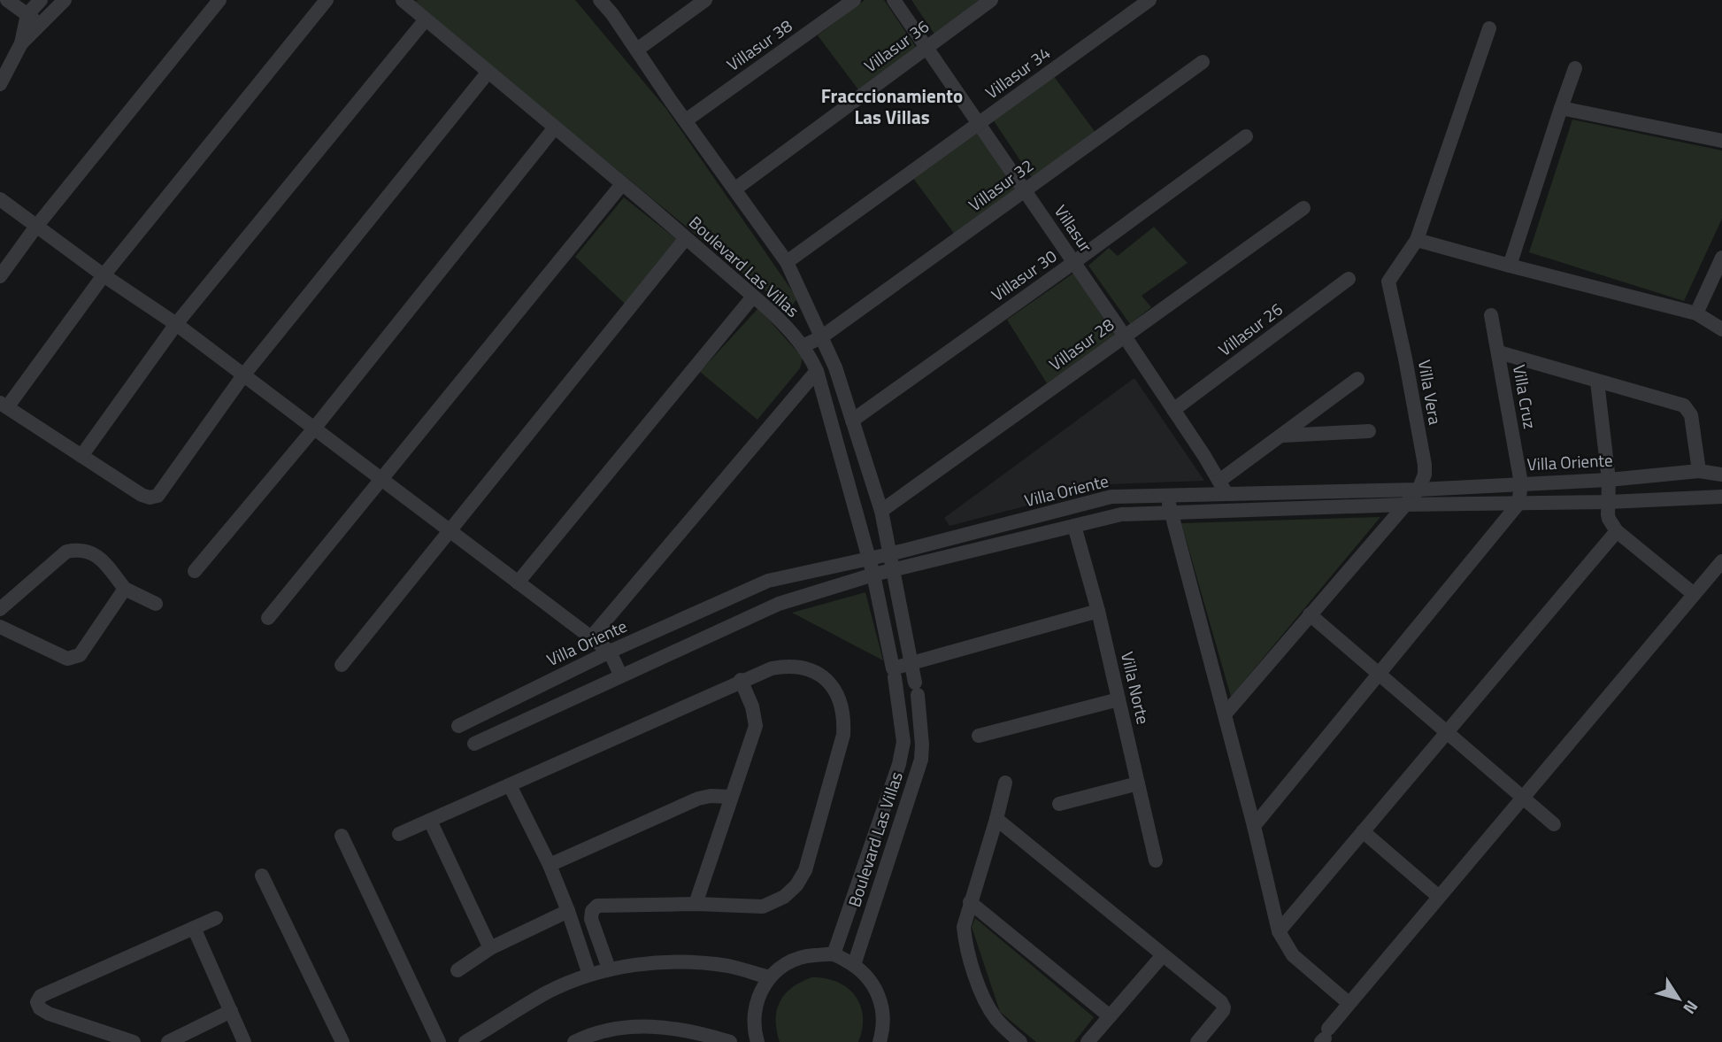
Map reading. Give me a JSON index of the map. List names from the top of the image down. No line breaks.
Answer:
{"streets":{"street":["Villasur 38","Villasur 36","Villasur 34","Villasur 32","Villasur","Boulevard Las Villas","Villasur 30","Villasur 26","Villasur 28","Villa Vera","Villa Cruz","Villa Oriente","Villa Norte"]},"crossings":[["Villasur 38","Boulevard Las Villas"],["Villasur 36","Villasur"],["Villasur 36","Boulevard Las Villas"],["Villasur 34","Villasur"],["Villasur 34","Boulevard Las Villas"],["Villasur 32","Villasur"],["Villasur 32","Boulevard Las Villas"],["Villasur","Villasur 30"],["Villasur","Villasur 26"],["Villasur","Villasur 28"],["Villasur","Villa Oriente"],["Boulevard Las Villas","Villasur 30"],["Boulevard Las Villas","Villasur 28"],["Boulevard Las Villas","Villa Oriente"],["Villa Vera","Villa Oriente"],["Villa Cruz","Villa Oriente"],["Villa Oriente","Villa Norte"]],"districts":["Fracccionamiento Las Villas"],"north":"bottom right"}
